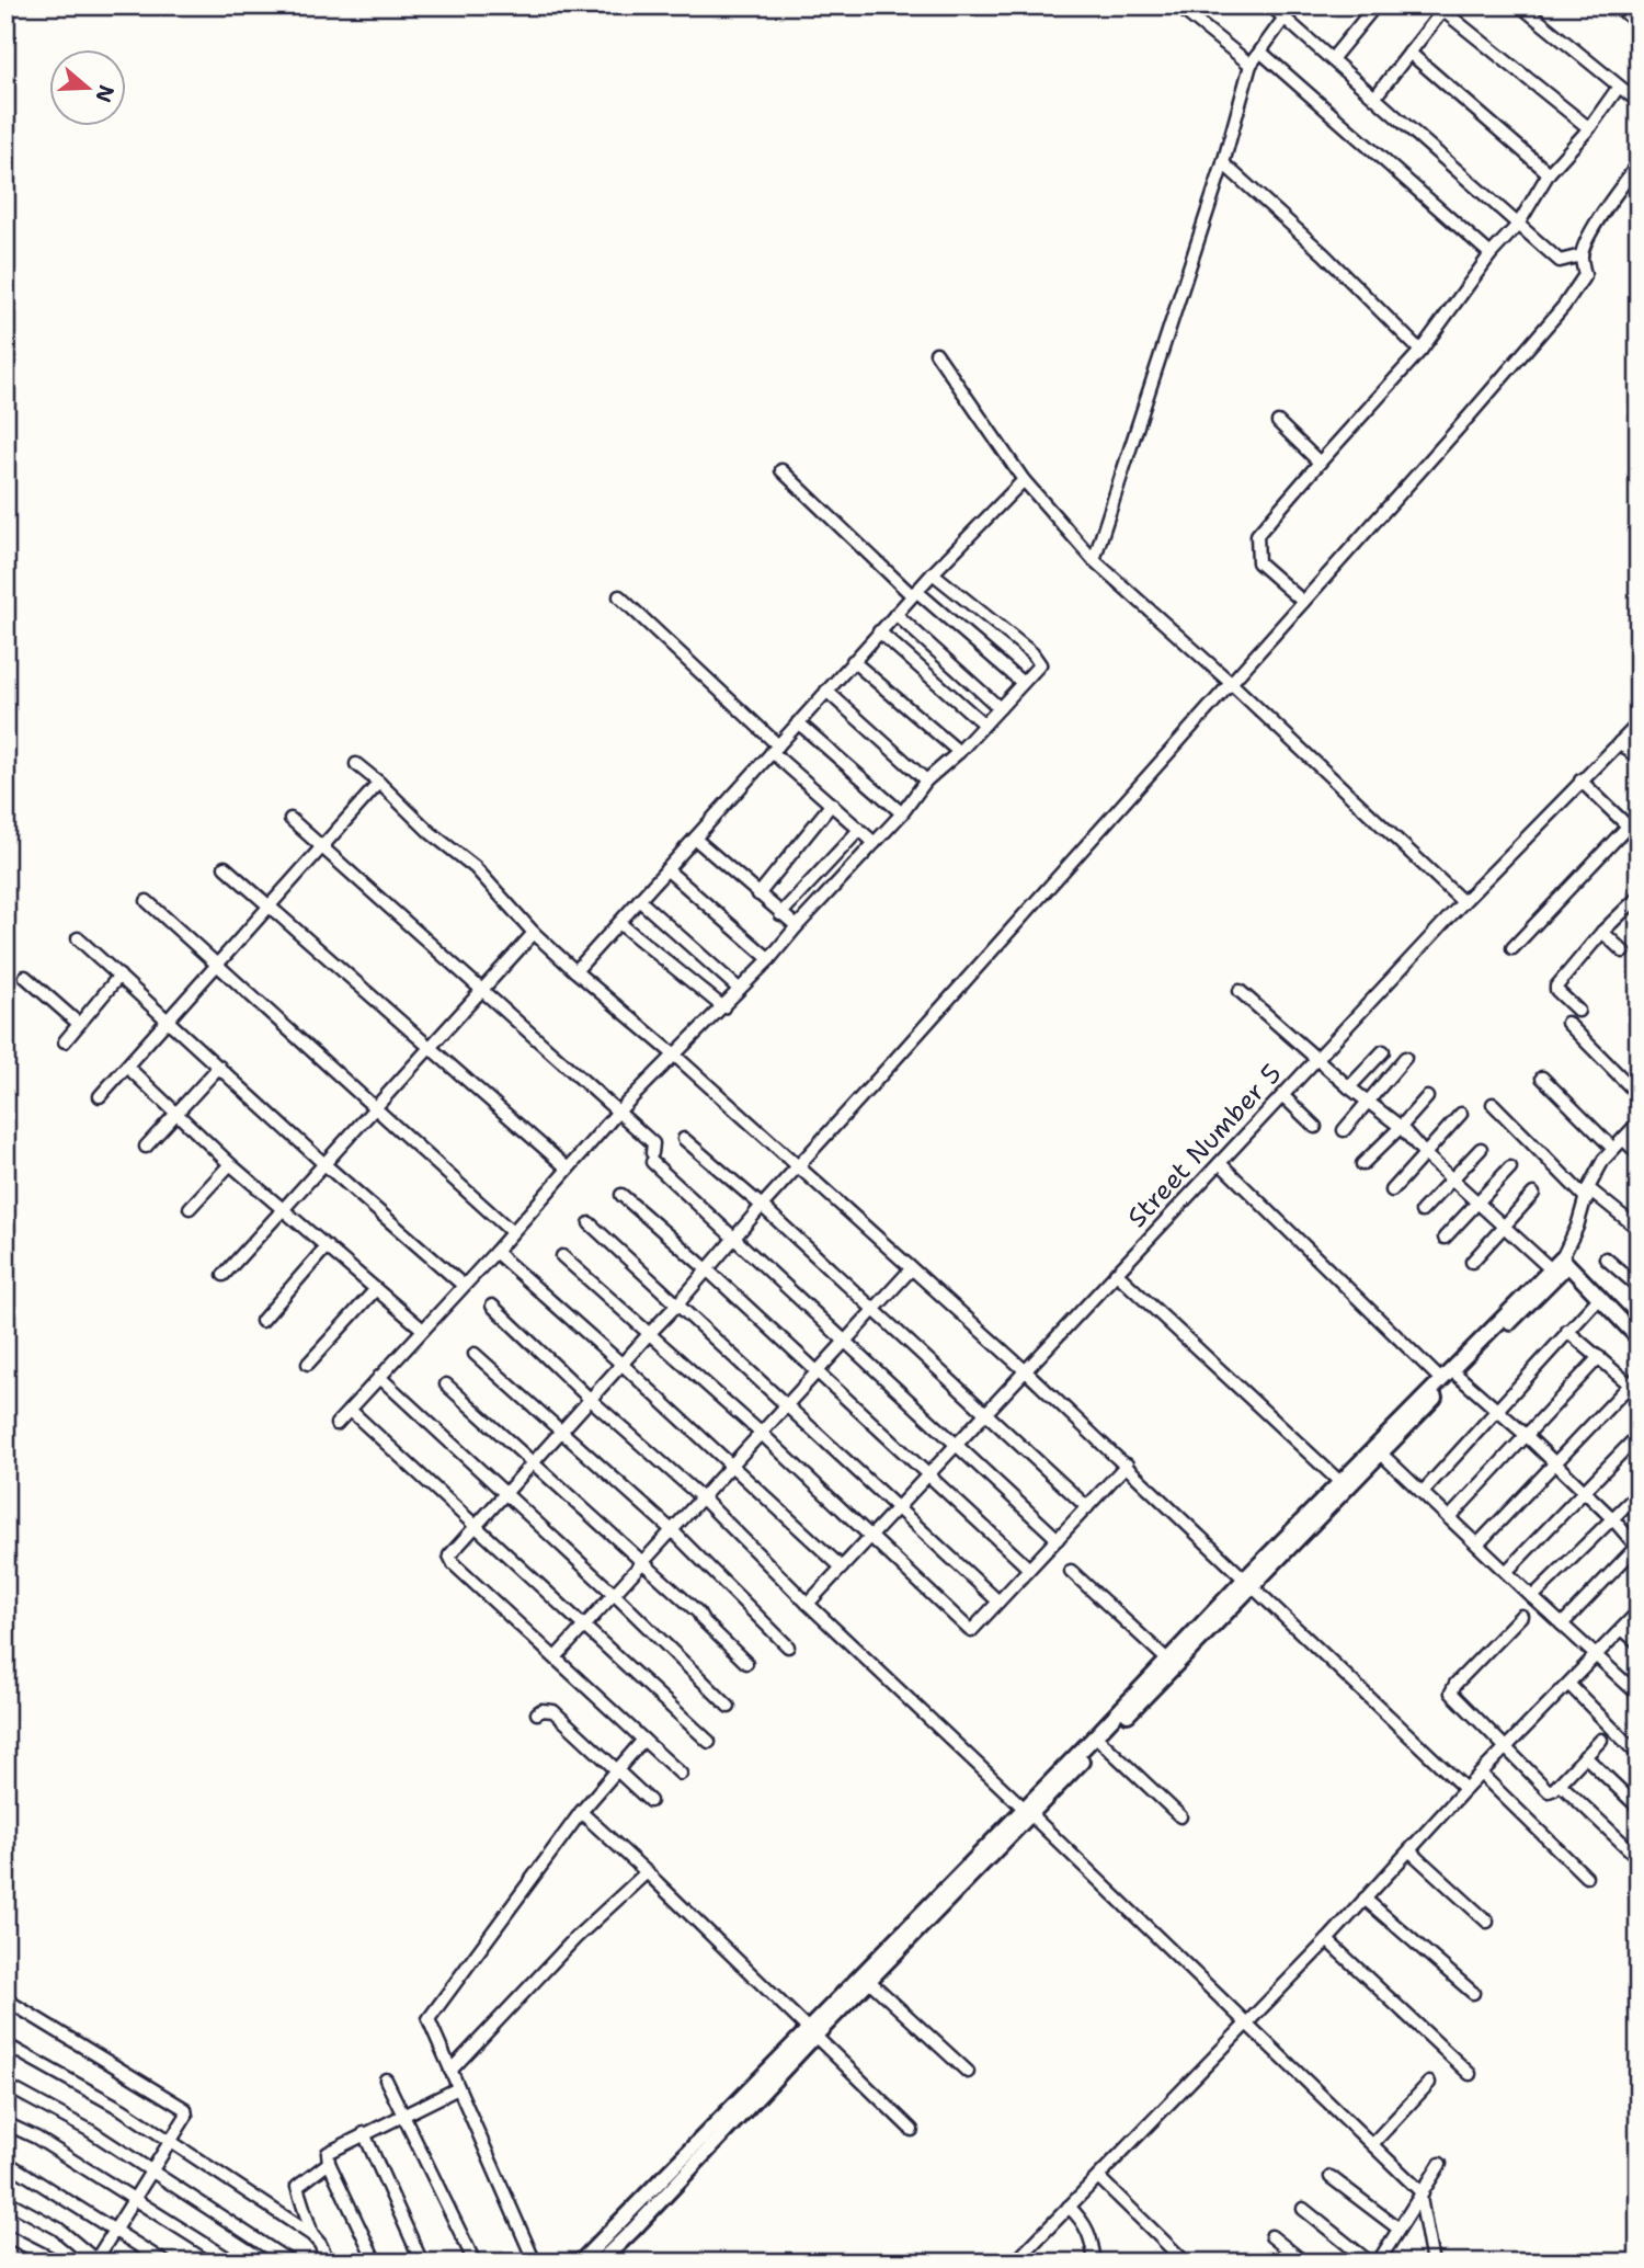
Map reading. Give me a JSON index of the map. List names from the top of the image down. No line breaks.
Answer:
{"streets":{"street":["Street Number 5"]},"north":"right"}
